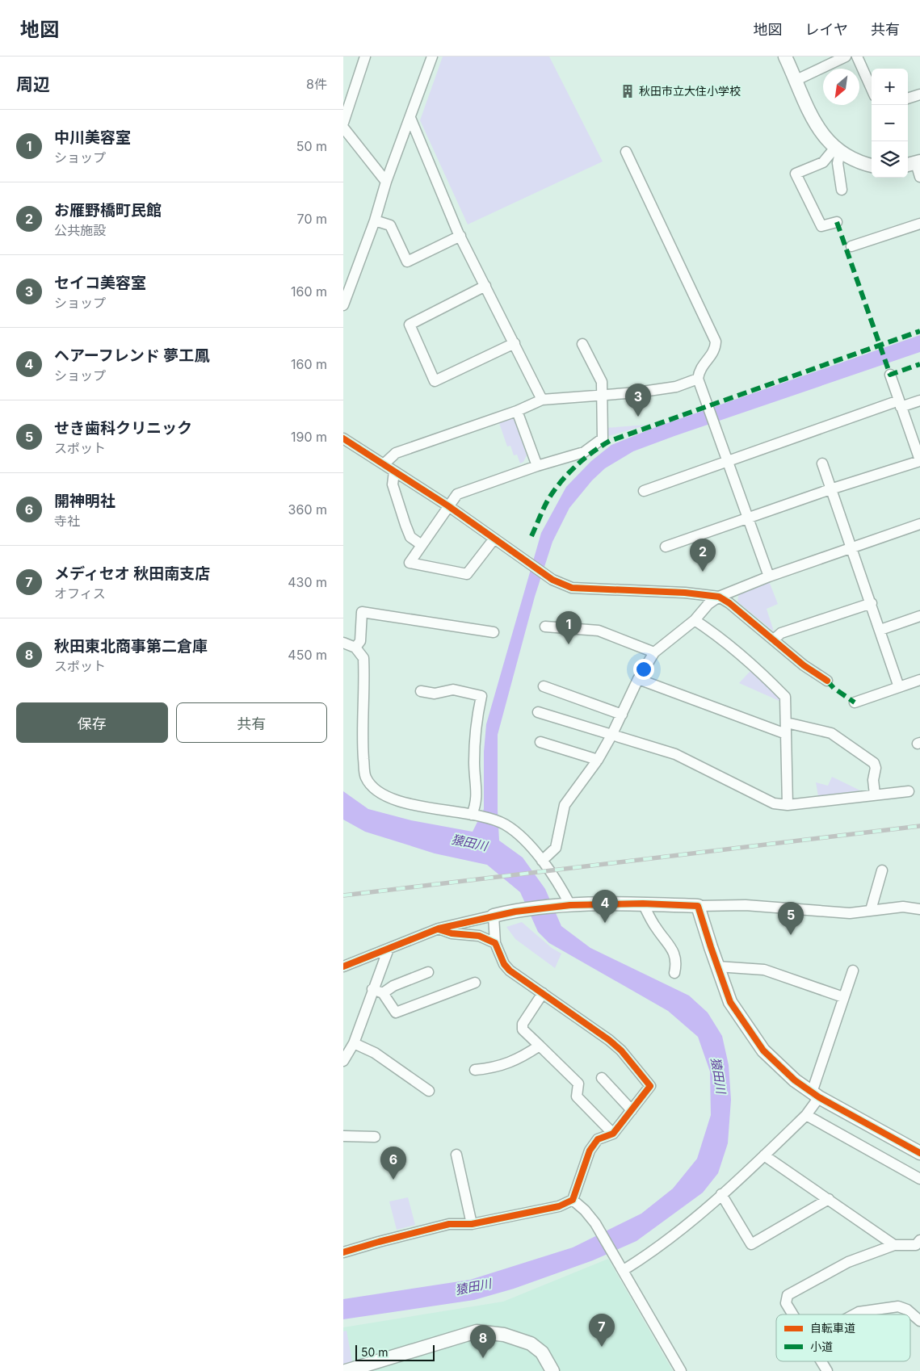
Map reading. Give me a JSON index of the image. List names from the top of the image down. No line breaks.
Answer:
{"water":["猿田川"],"places":{"building":["秋田市立大住小学校"]},"legend":["自転車道","小道"],"scale_bar":"50 m","north":"bottom left","page":{"header":"地図","nav":["地図","レイヤ","共有"],"heading":["周辺","8件"],"map_buttons":["+","−"],"list":[{"mark":"1","name":"中川美容室","note":"ショップ","value":"50 m"},{"mark":"2","name":"お雁野橋町民館","note":"公共施設","value":"70 m"},{"mark":"3","name":"セイコ美容室","note":"ショップ","value":"160 m"},{"mark":"4","name":"ヘアーフレンド 夢工鳳","note":"ショップ","value":"160 m"},{"mark":"5","name":"せき歯科クリニック","note":"スポット","value":"190 m"},{"mark":"6","name":"開神明社","note":"寺社","value":"360 m"},{"mark":"7","name":"メディセオ 秋田南支店","note":"オフィス","value":"430 m"},{"mark":"8","name":"秋田東北商事第二倉庫","note":"スポット","value":"450 m"}],"pins":["3","2","1","4","5","6","7","8"],"buttons":["保存","共有"],"scale":"50 m"}}
